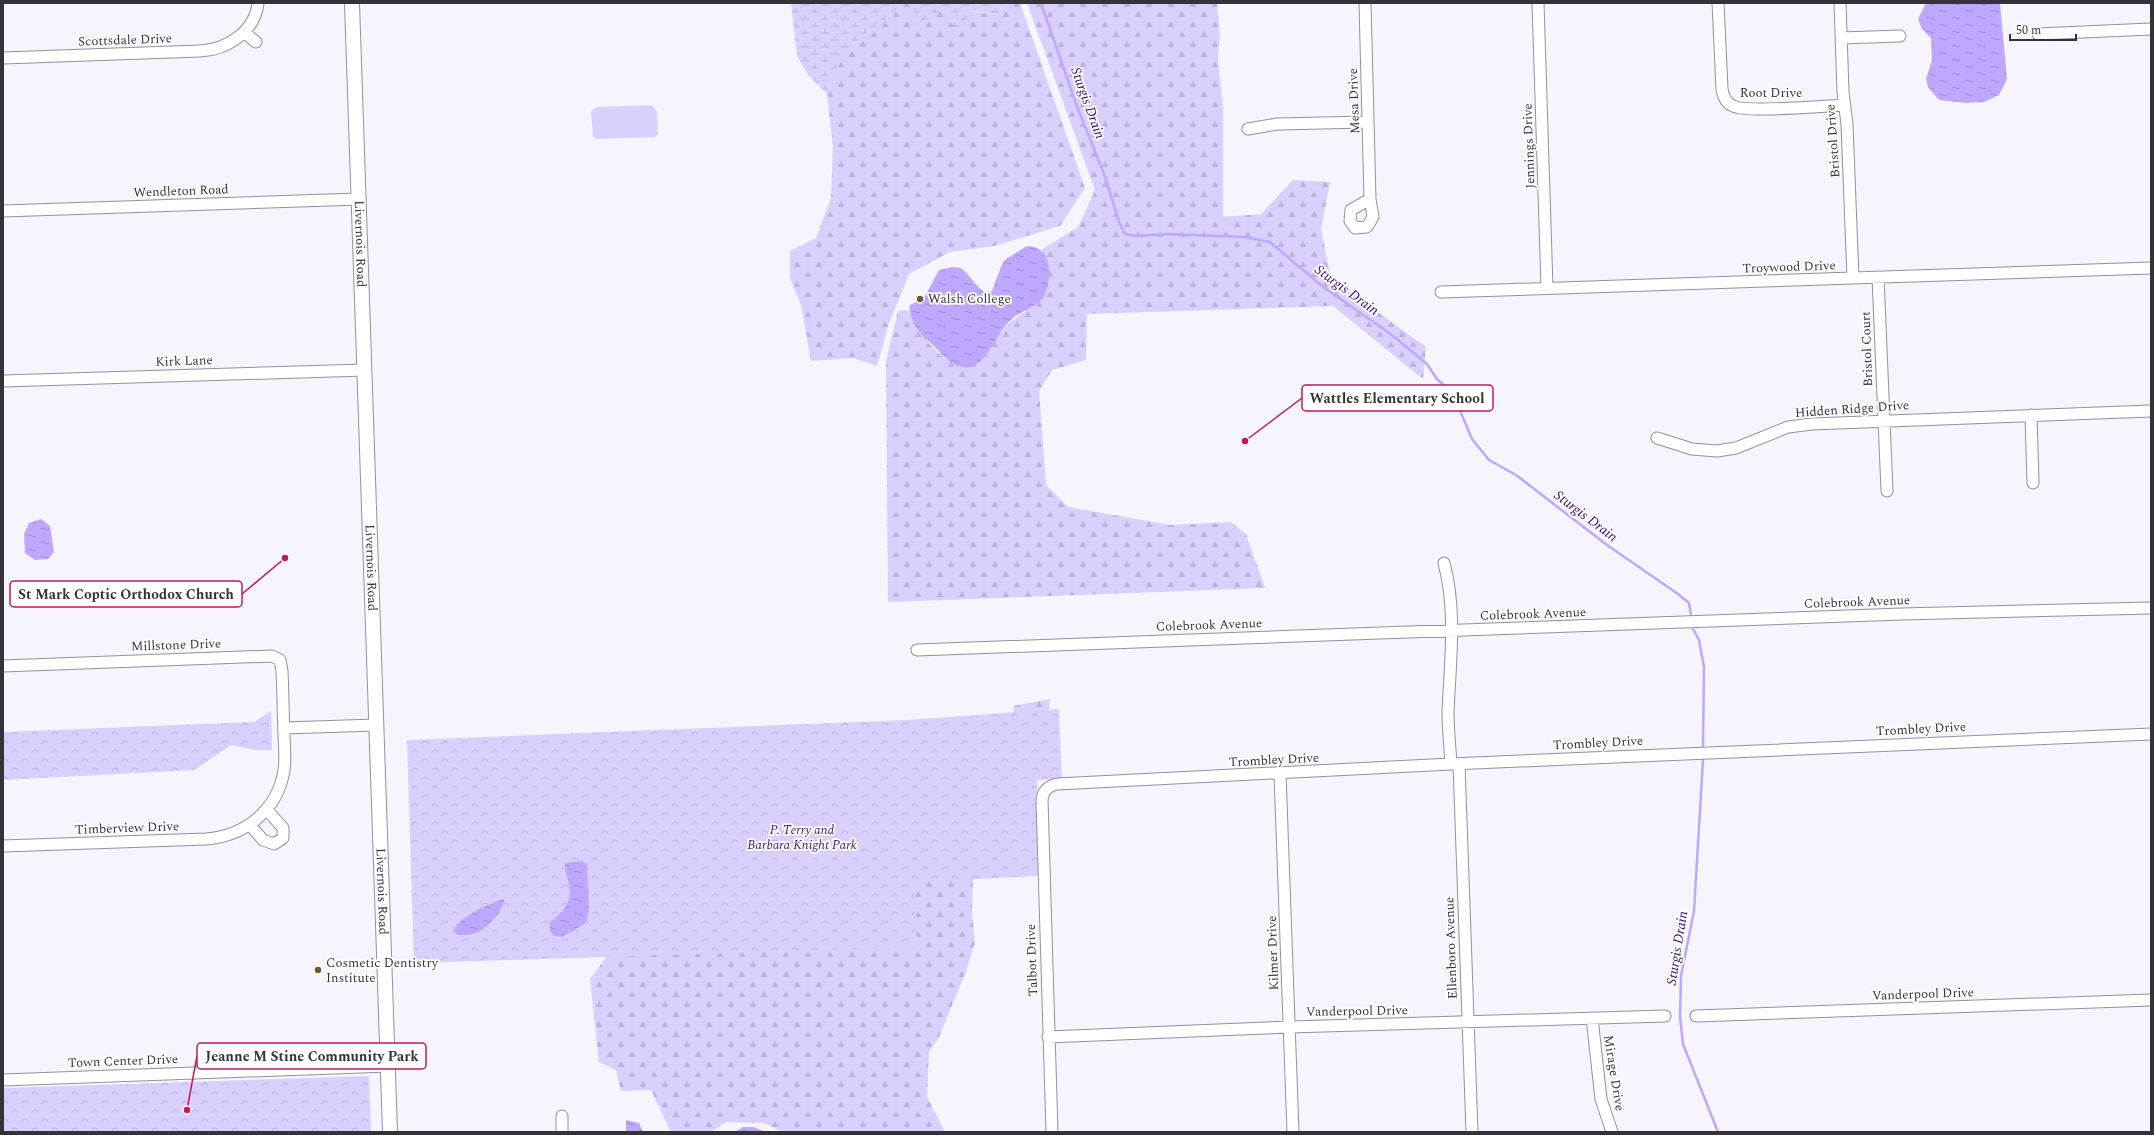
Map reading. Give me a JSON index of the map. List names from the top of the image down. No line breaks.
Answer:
{"streets":{"main road":["Livernois Road"],"street":["Scottsdale Drive","Root Drive","Mesa Drive","Bristol Drive","Jennings Drive","Wendleton Road","Troywood Drive","Bristol Court","Kirk Lane","Hidden Ridge Drive","Colebrook Avenue","Millstone Drive","Trombley Drive","Timberview Drive","Ellenboro Avenue","Kilmer Drive","Talbot Drive","Vanderpool Drive","Town Center Drive","Mirage Drive"]},"crossings":[["Root Drive","Bristol Drive"],["Bristol Drive","Troywood Drive"],["Jennings Drive","Troywood Drive"],["Wendleton Road","Livernois Road"],["Livernois Road","Kirk Lane"],["Livernois Road","Town Center Drive"],["Troywood Drive","Bristol Court"],["Bristol Court","Hidden Ridge Drive"],["Colebrook Avenue","Ellenboro Avenue"],["Millstone Drive","Timberview Drive"],["Trombley Drive","Ellenboro Avenue"],["Trombley Drive","Kilmer Drive"],["Trombley Drive","Talbot Drive"],["Ellenboro Avenue","Vanderpool Drive"],["Kilmer Drive","Vanderpool Drive"],["Talbot Drive","Vanderpool Drive"],["Vanderpool Drive","Mirage Drive"]],"water":["Sturgis Drain"],"parks":["P. Terry and Barbara Knight Park"],"places":["Walsh College","Wattles Elementary School","St Mark Coptic Orthodox Church","Cosmetic Dentistry Institute","Jeanne M Stine Community Park"],"scale_bar":"50 m"}
